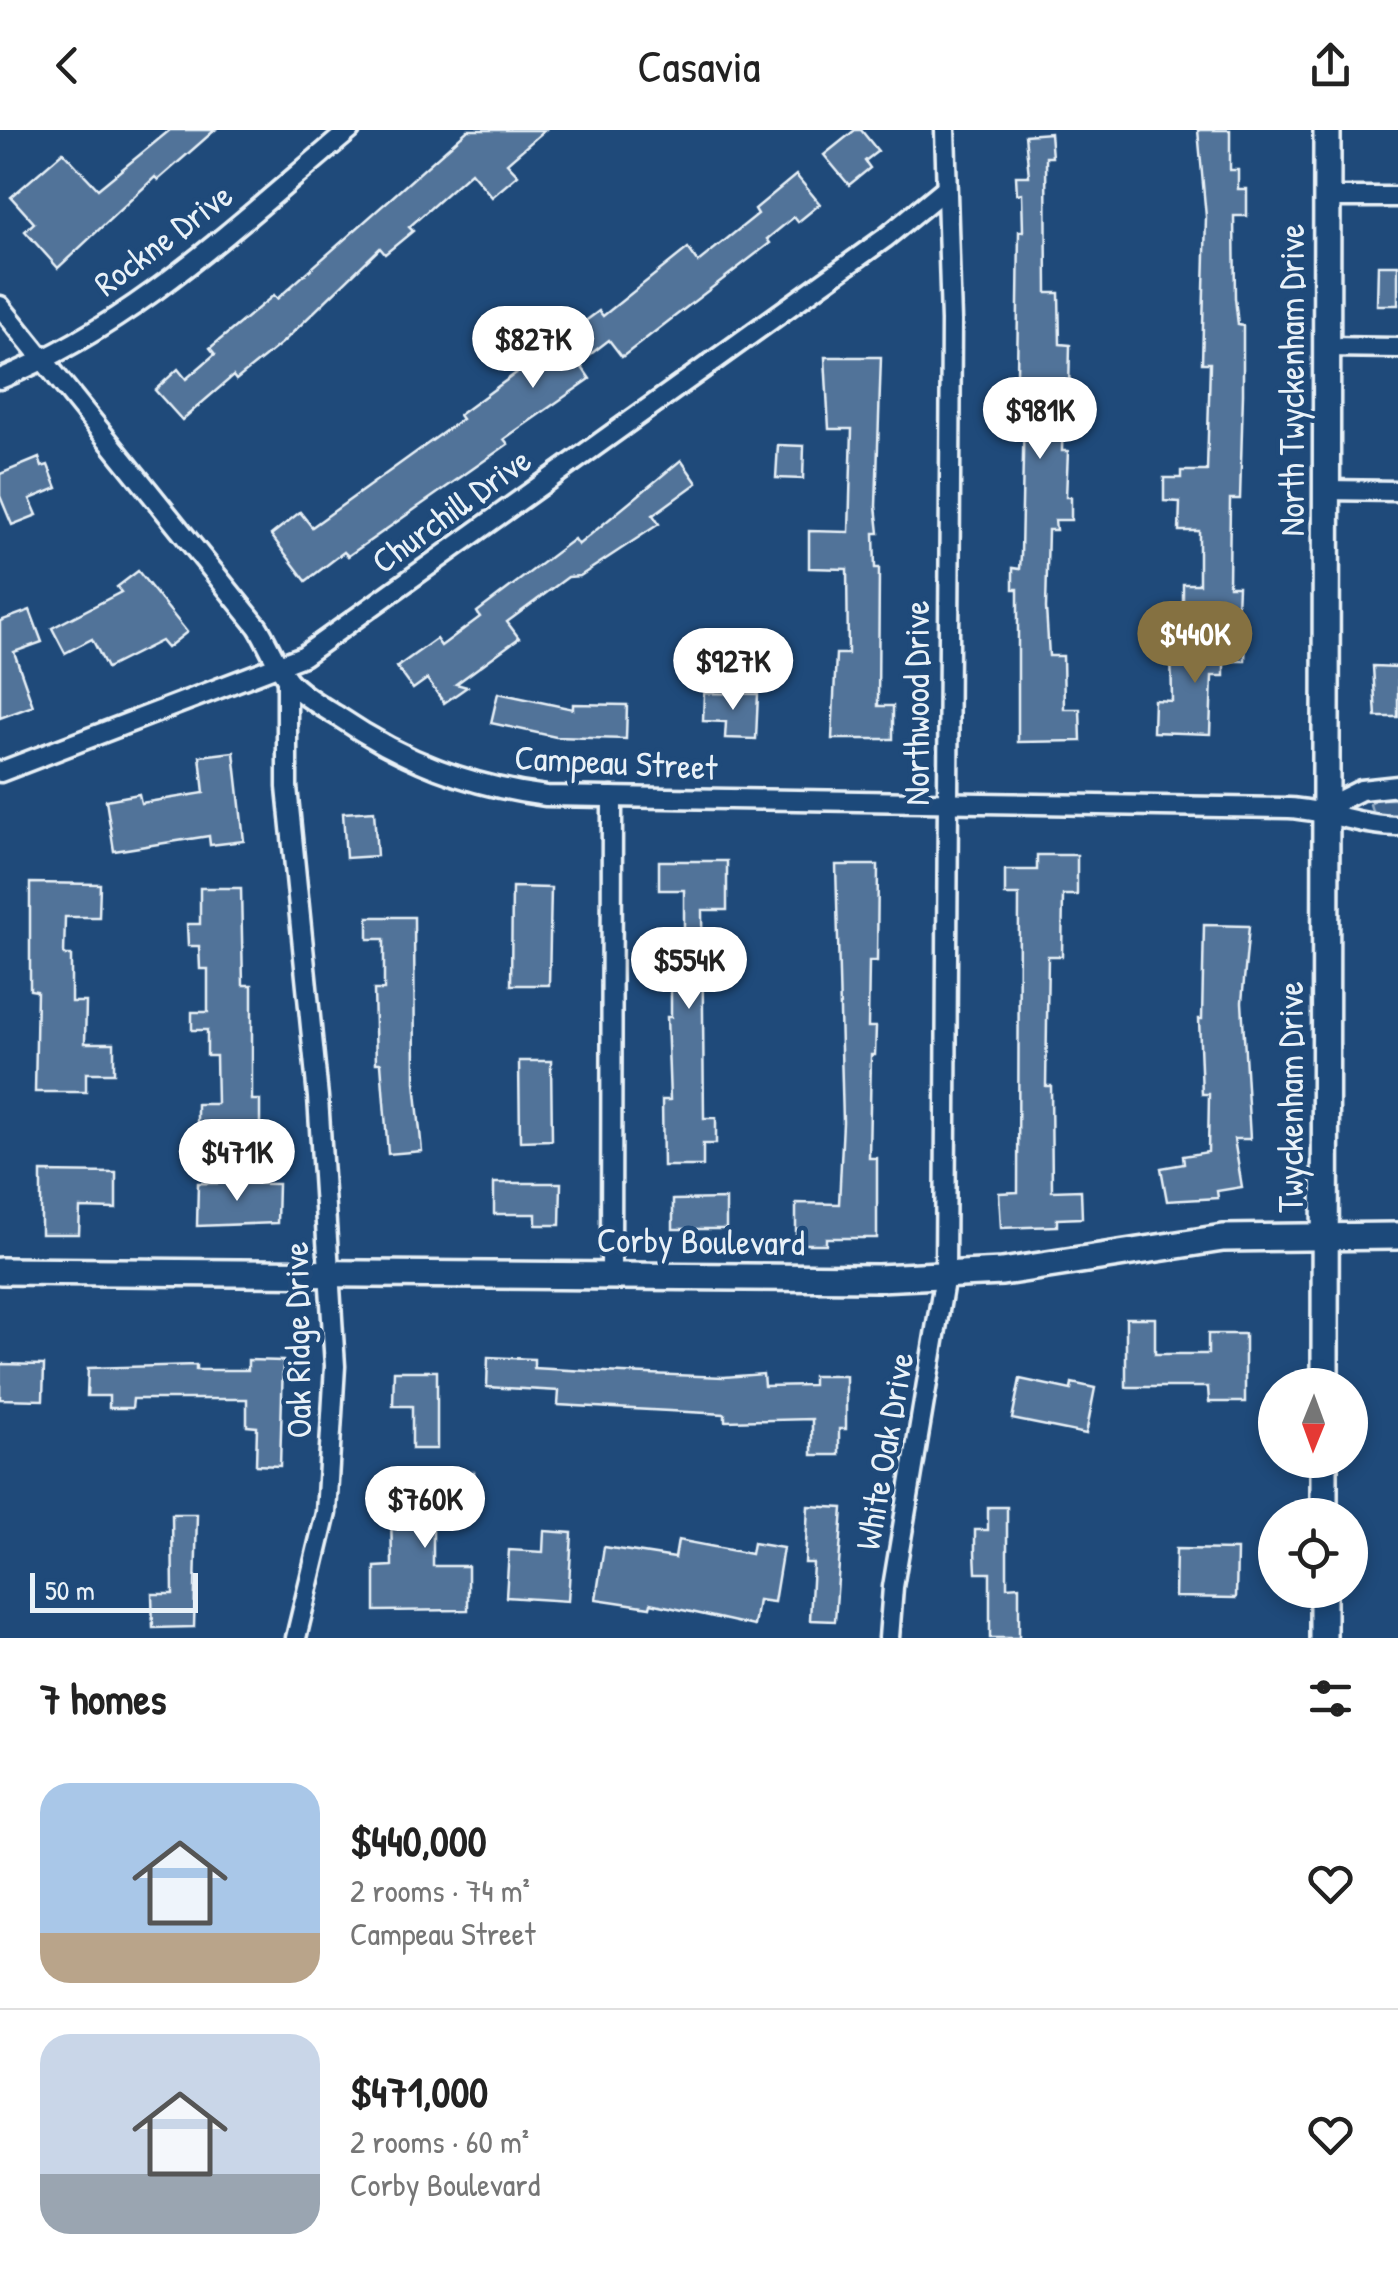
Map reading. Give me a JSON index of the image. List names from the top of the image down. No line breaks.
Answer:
{"streets":{"street":["Rockne Drive","North Twyckenham Drive","Churchill Drive","Northwood Drive","Campeau Street","Twyckenham Drive","Corby Boulevard","Oak Ridge Drive","White Oak Drive"]},"crossings":[["Rockne Drive","Campeau Street"],["North Twyckenham Drive","Campeau Street"],["North Twyckenham Drive","Twyckenham Drive"],["Churchill Drive","Northwood Drive"],["Churchill Drive","Campeau Street"],["Churchill Drive","Oak Ridge Drive"],["Northwood Drive","Campeau Street"],["Northwood Drive","Corby Boulevard"],["Northwood Drive","White Oak Drive"],["Campeau Street","Twyckenham Drive"],["Campeau Street","Oak Ridge Drive"],["Twyckenham Drive","Corby Boulevard"],["Corby Boulevard","Oak Ridge Drive"],["Corby Boulevard","White Oak Drive"]],"scale_bar":"50 m","north":"bottom","page":{"header":"Casavia","price":["$827K","$981K","$440K","$927K","$554K","$471K","$760K"],"scale":"50 m","heading":"7 homes","list":[{"name":"$440,000","note":"2 rooms · 74 m² · Campeau Street"},{"name":"$471,000","note":"2 rooms · 60 m² · Corby Boulevard"}]}}
